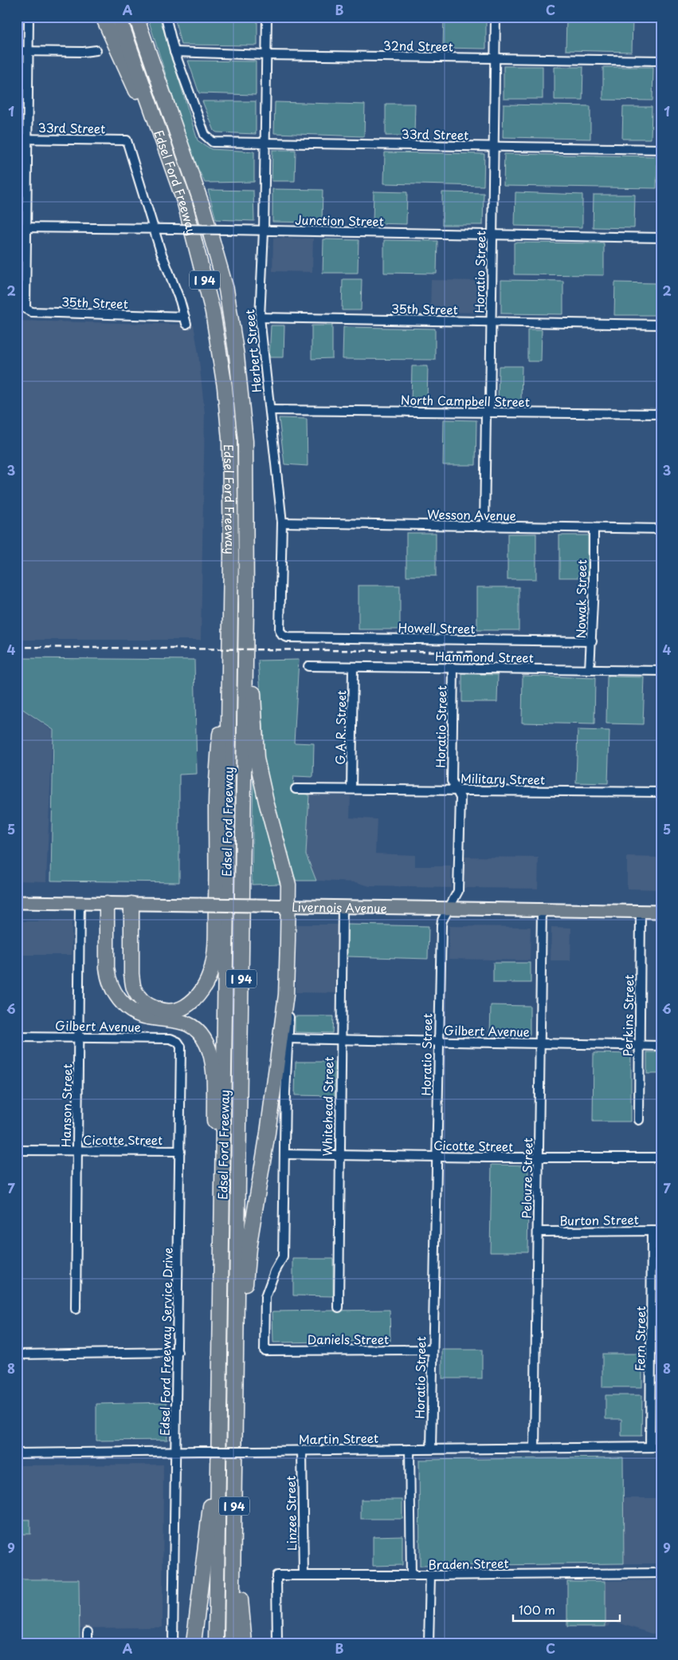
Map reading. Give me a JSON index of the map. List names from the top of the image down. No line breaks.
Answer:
{"streets":{"highway":["Edsel Ford Freeway","I 94"],"main road":["Livernois Avenue"],"street":["32nd Street","33rd Street","Junction Street","Horatio Street","35th Street","Herbert Street","North Campbell Street","Wesson Avenue","Nowak Street","Howell Street","Hammond Street","G.A.R. Street","Military Street","Perkins Street","Gilbert Avenue","Hanson Street","Whitehead Street","Cicotte Street","Pelouze Street","Burton Street","Daniels Street","Fern Street","Edsel Ford Freeway Service Drive","Martin Street","Linzee Street","Braden Street"]},"crossings":[["32nd Street","33rd Street"],["32nd Street","Horatio Street"],["32nd Street","Herbert Street"],["33rd Street","Junction Street"],["33rd Street","Horatio Street"],["33rd Street","35th Street"],["33rd Street","Herbert Street"],["Junction Street","Horatio Street"],["Junction Street","35th Street"],["Junction Street","Herbert Street"],["Horatio Street","35th Street"],["Horatio Street","North Campbell Street"],["Horatio Street","Wesson Avenue"],["Horatio Street","Hammond Street"],["Horatio Street","Military Street"],["Horatio Street","Livernois Avenue"],["Horatio Street","Gilbert Avenue"],["Horatio Street","Cicotte Street"],["Horatio Street","Daniels Street"],["Horatio Street","Martin Street"],["35th Street","Herbert Street"],["Herbert Street","North Campbell Street"],["Herbert Street","Wesson Avenue"],["Herbert Street","Howell Street"],["Wesson Avenue","Nowak Street"],["Nowak Street","Howell Street"],["Nowak Street","Hammond Street"],["Hammond Street","G.A.R. Street"],["G.A.R. Street","Military Street"],["Livernois Avenue","Perkins Street"],["Livernois Avenue","Hanson Street"],["Livernois Avenue","Whitehead Street"],["Livernois Avenue","Pelouze Street"],["Perkins Street","Gilbert Avenue"],["Gilbert Avenue","Hanson Street"],["Gilbert Avenue","Whitehead Street"],["Gilbert Avenue","Pelouze Street"],["Gilbert Avenue","Edsel Ford Freeway Service Drive"],["Hanson Street","Cicotte Street"],["Whitehead Street","Cicotte Street"],["Cicotte Street","Pelouze Street"],["Cicotte Street","Daniels Street"],["Cicotte Street","Edsel Ford Freeway Service Drive"],["Pelouze Street","Burton Street"],["Pelouze Street","Martin Street"],["Burton Street","Fern Street"],["Fern Street","Martin Street"],["Edsel Ford Freeway Service Drive","Martin Street"],["Martin Street","Linzee Street"],["Linzee Street","Braden Street"]],"scale_bar":"100 m","grid":{"columns":["A","B","C"],"rows":["1","2","3","4","5","6","7","8","9"]}}
